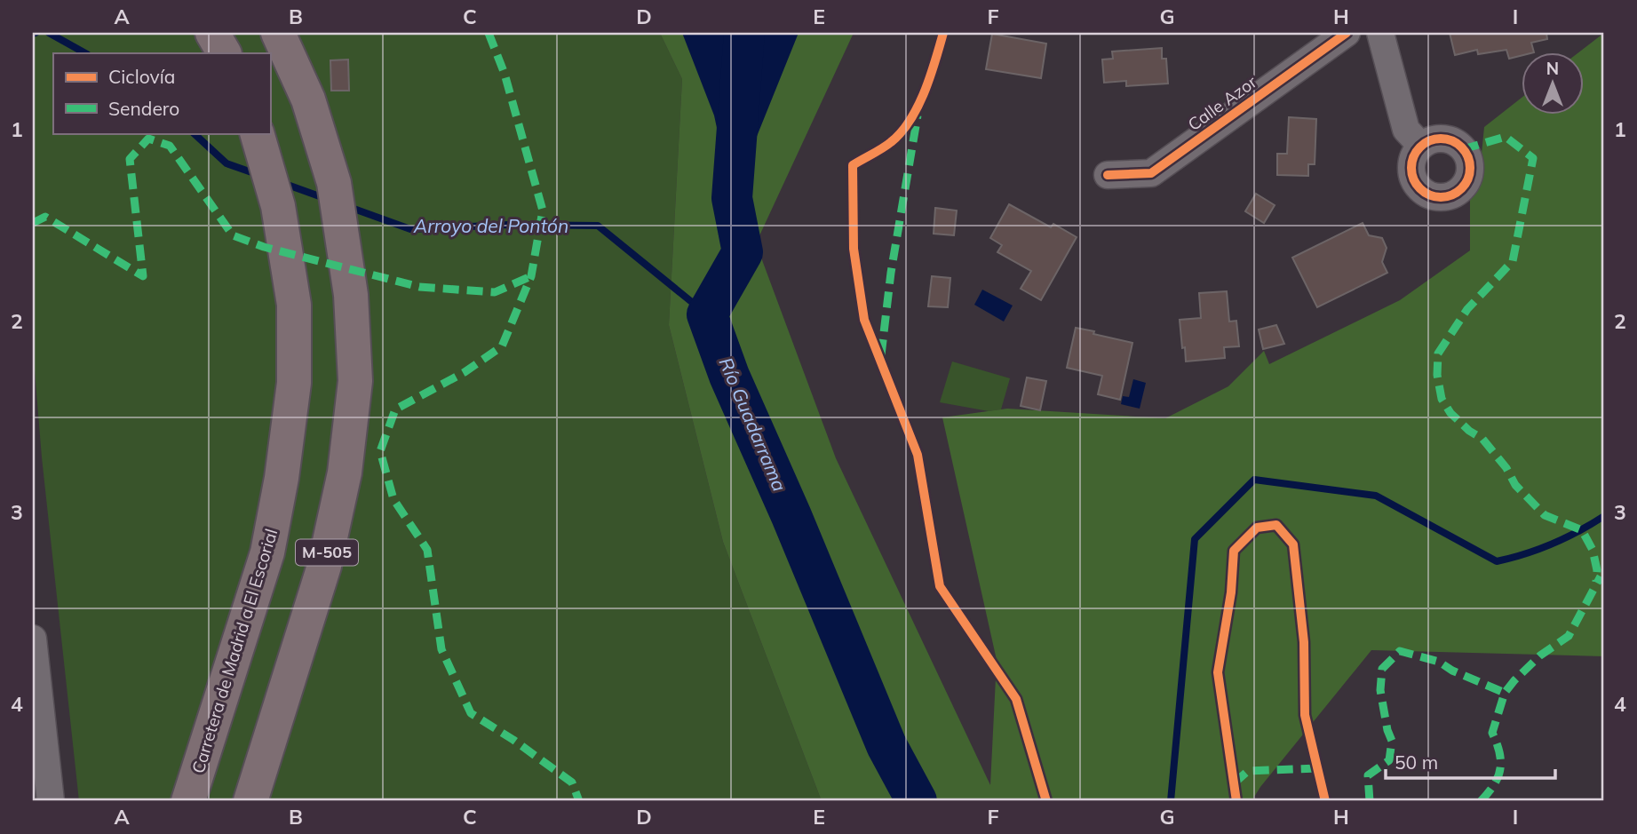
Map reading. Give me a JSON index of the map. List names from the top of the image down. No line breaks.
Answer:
{"streets":{"highway":["M-505","Carretera de Madrid a El Escorial"],"street":["Calle Azor"]},"water":["Arroyo del Pontón","Río Guadarrama"],"legend":["Ciclovía","Sendero"],"scale_bar":"50 m","north":"top","grid":{"columns":["A","B","C","D","E","F","G","H","I"],"rows":["1","2","3","4"]}}
